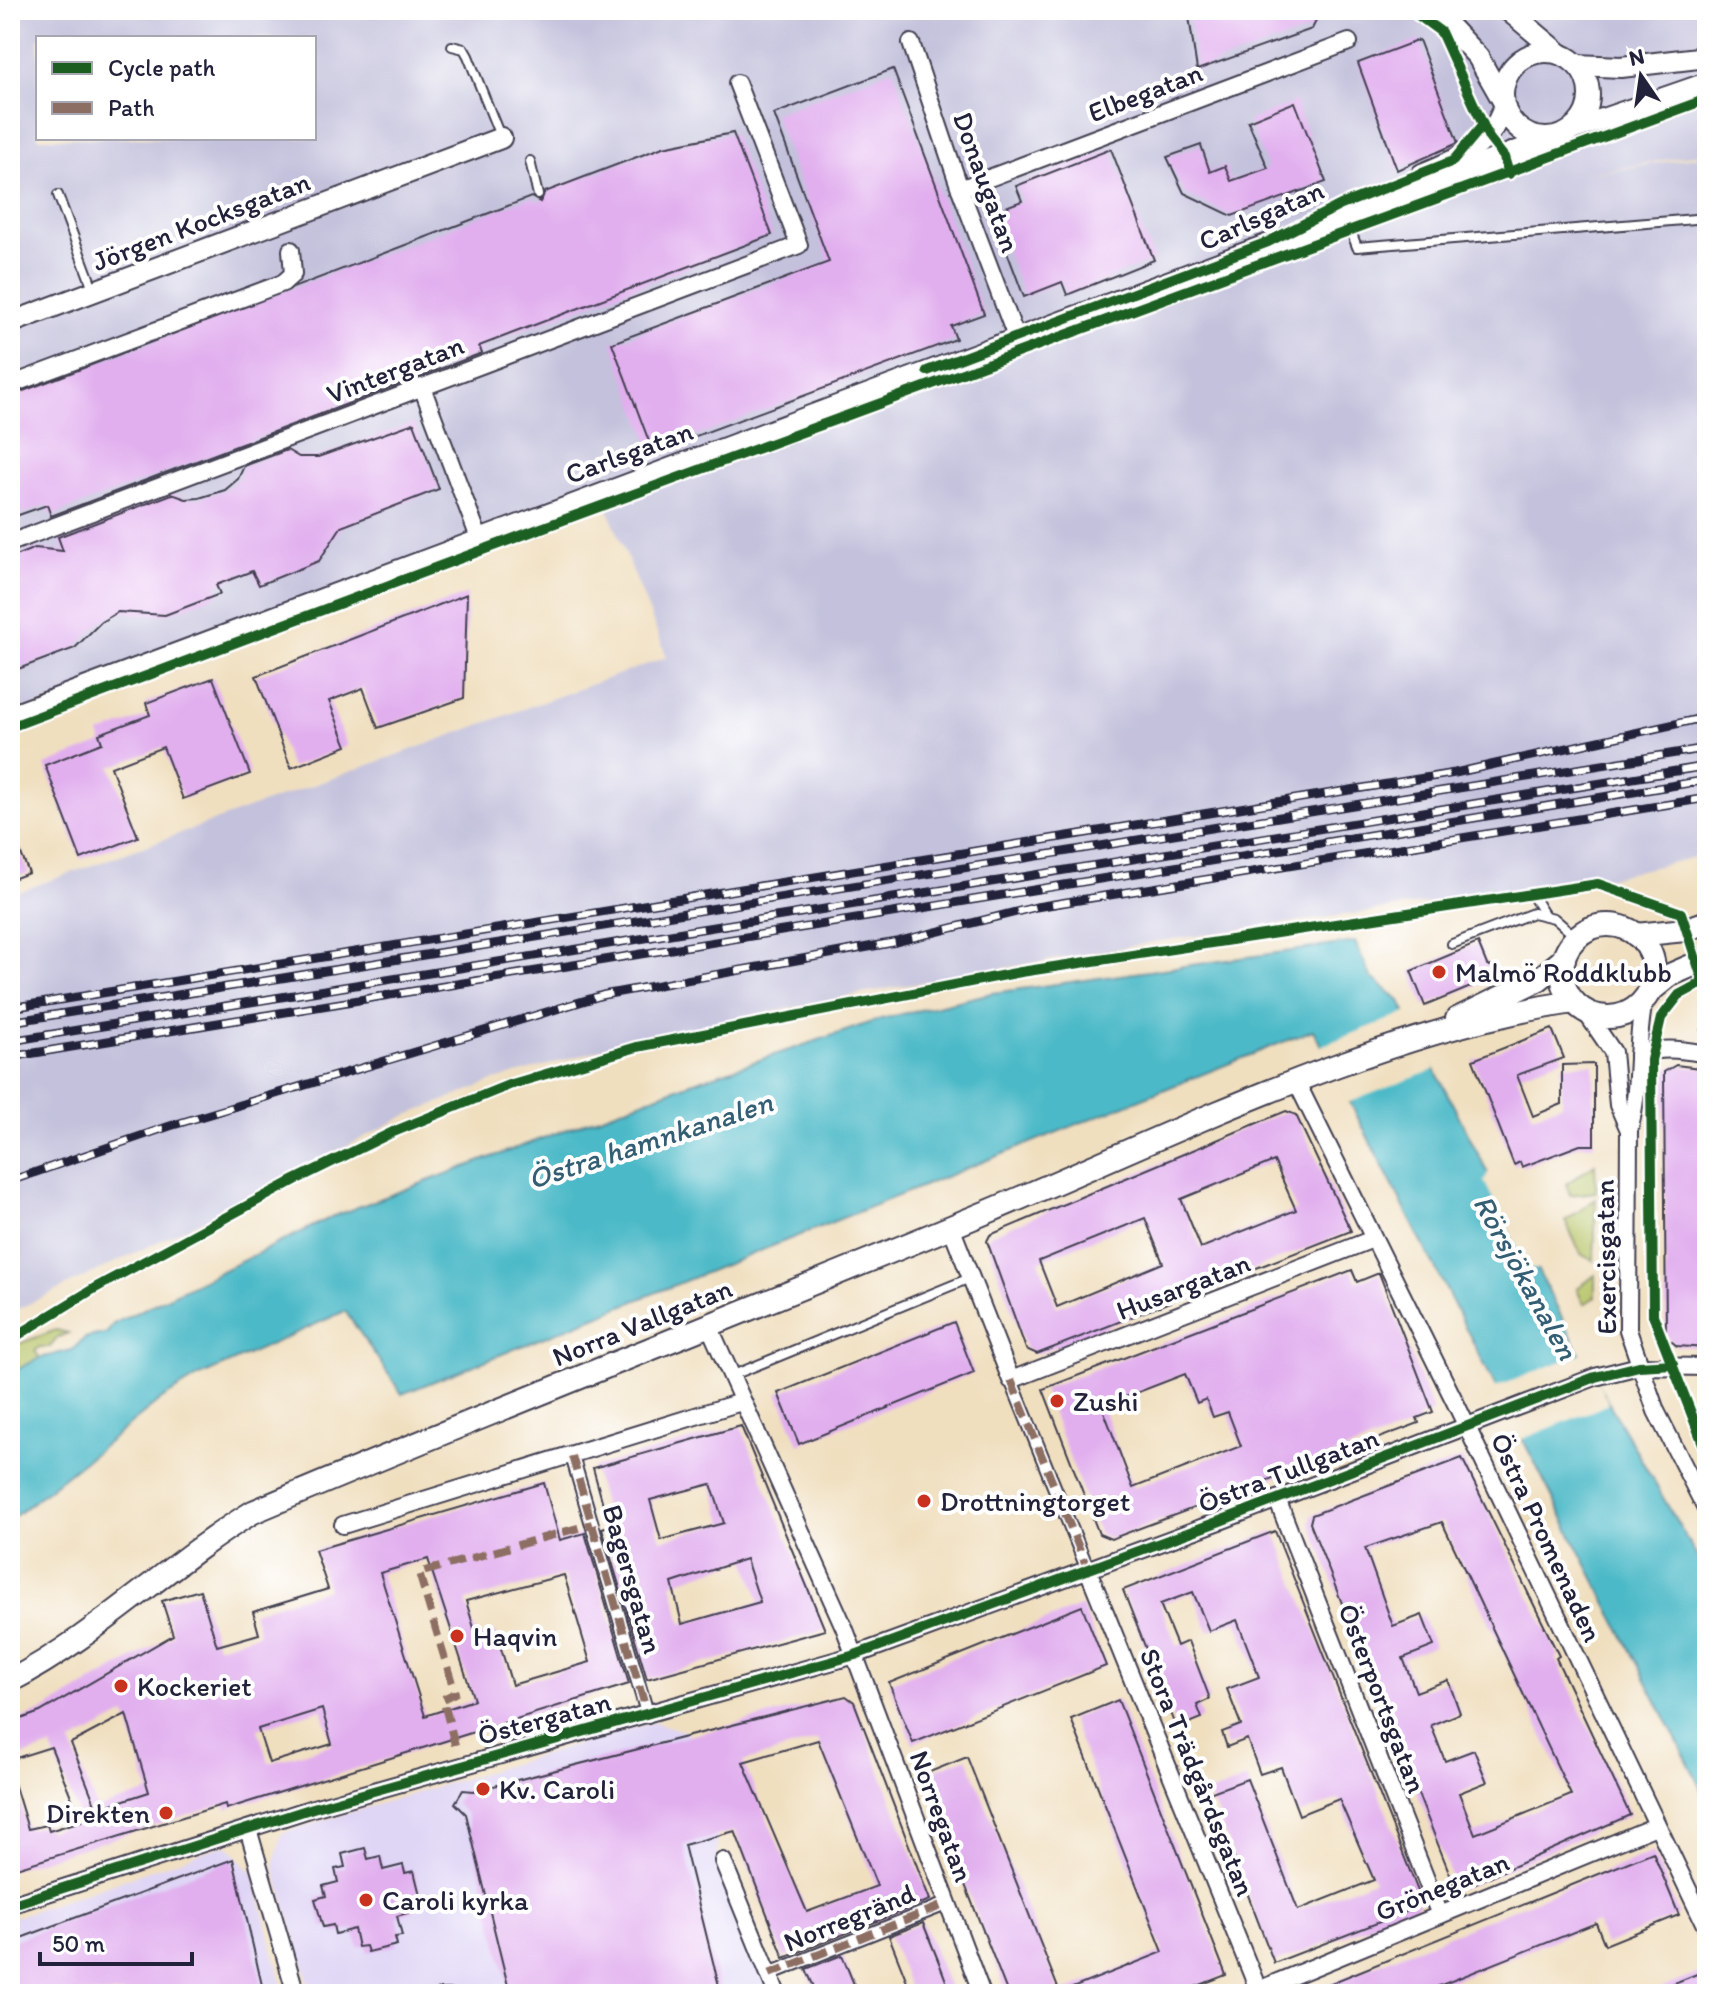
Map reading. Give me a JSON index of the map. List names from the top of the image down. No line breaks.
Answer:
{"streets":{"main road":["Norra Vallgatan"],"street":["Elbegatan","Donaugatan","Carlsgatan","Jörgen Kocksgatan","Vintergatan","Exercisgatan","Husargatan","Östra Tullgatan","Östra Promenaden","Bagersgatan","Österportsgatan","Östergatan","Stora Trädgårdsgatan","Norregatan","Grönegatan","Norregränd"]},"crossings":[["Elbegatan","Donaugatan"],["Donaugatan","Carlsgatan"],["Exercisgatan","Östra Tullgatan"],["Husargatan","Östra Promenaden"],["Norra Vallgatan","Östra Promenaden"],["Östra Tullgatan","Östra Promenaden"],["Östra Tullgatan","Österportsgatan"],["Östra Tullgatan","Östergatan"],["Östra Tullgatan","Stora Trädgårdsgatan"],["Östra Promenaden","Grönegatan"],["Bagersgatan","Östergatan"],["Österportsgatan","Grönegatan"],["Östergatan","Stora Trädgårdsgatan"],["Östergatan","Norregatan"],["Stora Trädgårdsgatan","Grönegatan"],["Norregatan","Norregränd"]],"water":["Östra hamnkanalen","Rörsjökanalen"],"places":["Malmö Roddklubb","Zushi","Drottningtorget","Haqvin","Kockeriet","Kv. Caroli","Direkten","Caroli kyrka"],"legend":["Cycle path","Path"],"scale_bar":"50 m","north":"top"}
